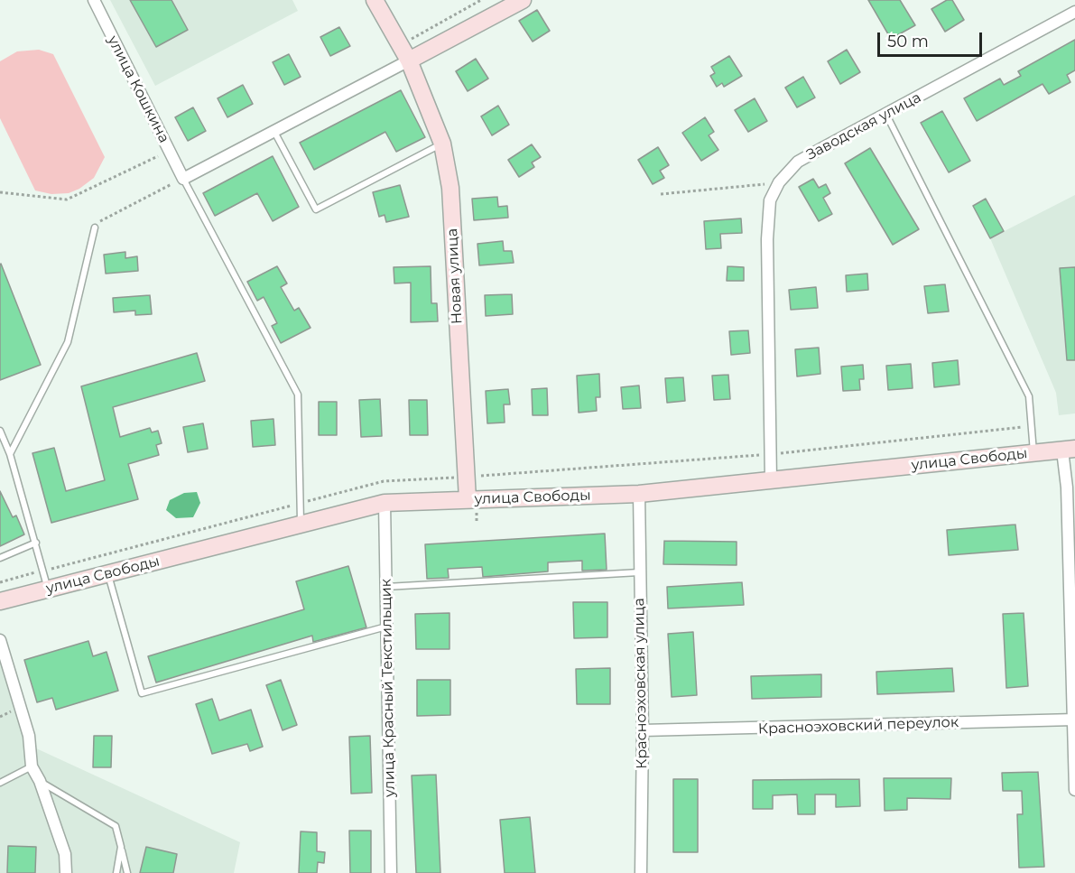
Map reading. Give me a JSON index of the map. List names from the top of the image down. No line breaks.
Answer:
{"streets":{"main road":["Новая улица","улица Свободы"],"street":["улица Кошкина","Заводская улица","Красноэховская улица","улица Красный Текстильщик","Красноэховский переулок"]},"crossings":[["Заводская улица","улица Свободы"],["Новая улица","улица Свободы"],["улица Свободы","Красноэховская улица"],["улица Свободы","улица Красный Текстильщик"],["Красноэховская улица","Красноэховский переулок"]],"scale_bar":"50 m"}
